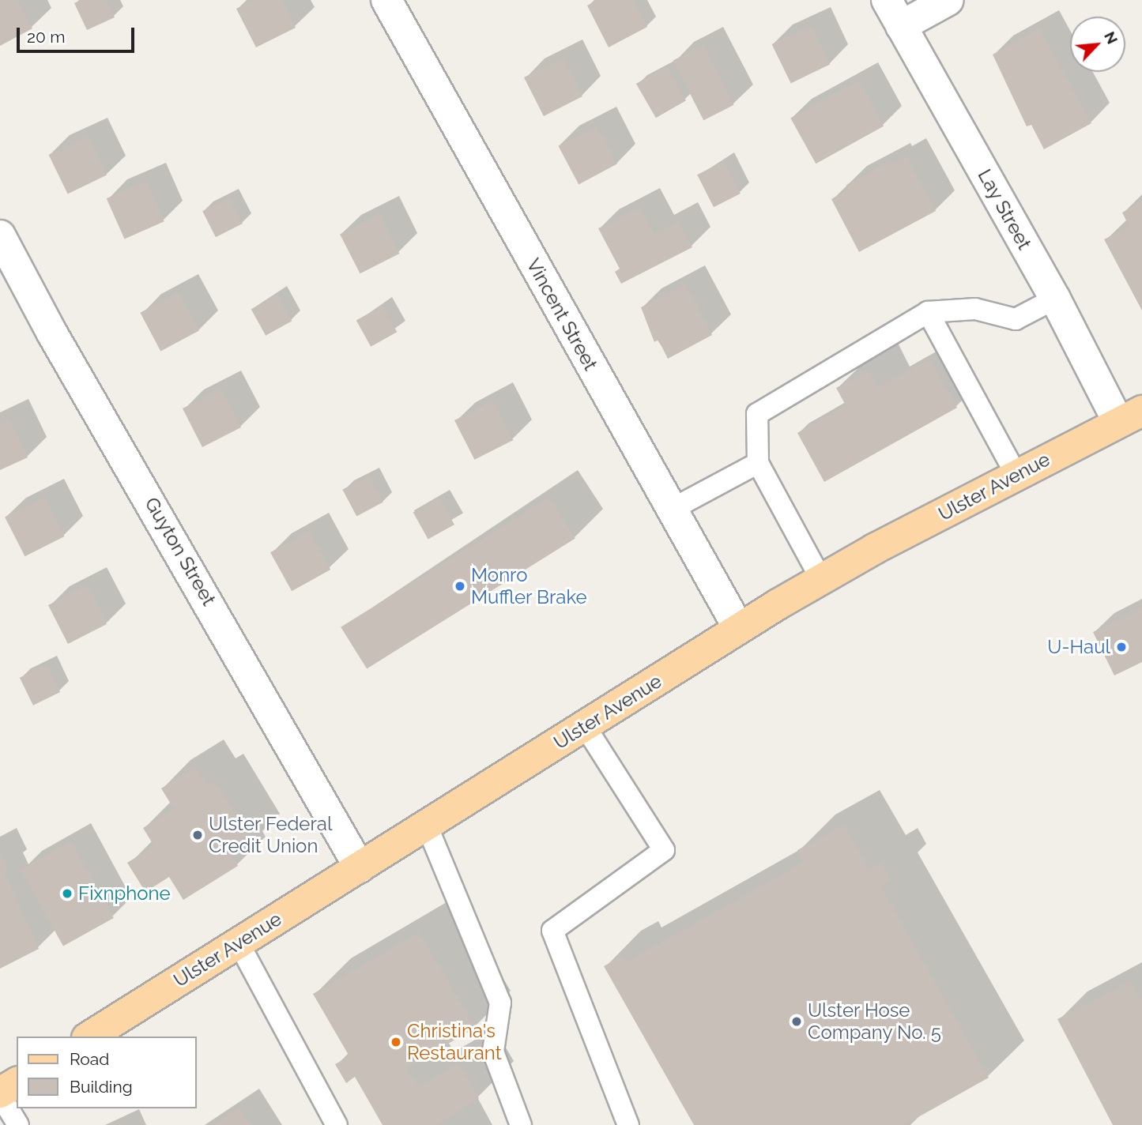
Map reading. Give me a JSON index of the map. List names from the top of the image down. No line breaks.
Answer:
{"streets":{"main road":["Ulster Avenue"],"street":["Lay Street","Vincent Street","Guyton Street"]},"crossings":[["Lay Street","Ulster Avenue"],["Vincent Street","Ulster Avenue"],["Ulster Avenue","Guyton Street"]],"places":["Monro Muffler Brake","U-Haul","Ulster Federal Credit Union","Fixnphone","Ulster Hose Company No. 5","Christina's Restaurant"],"legend":["Road","Building"],"scale_bar":"20 m","north":"top right"}
